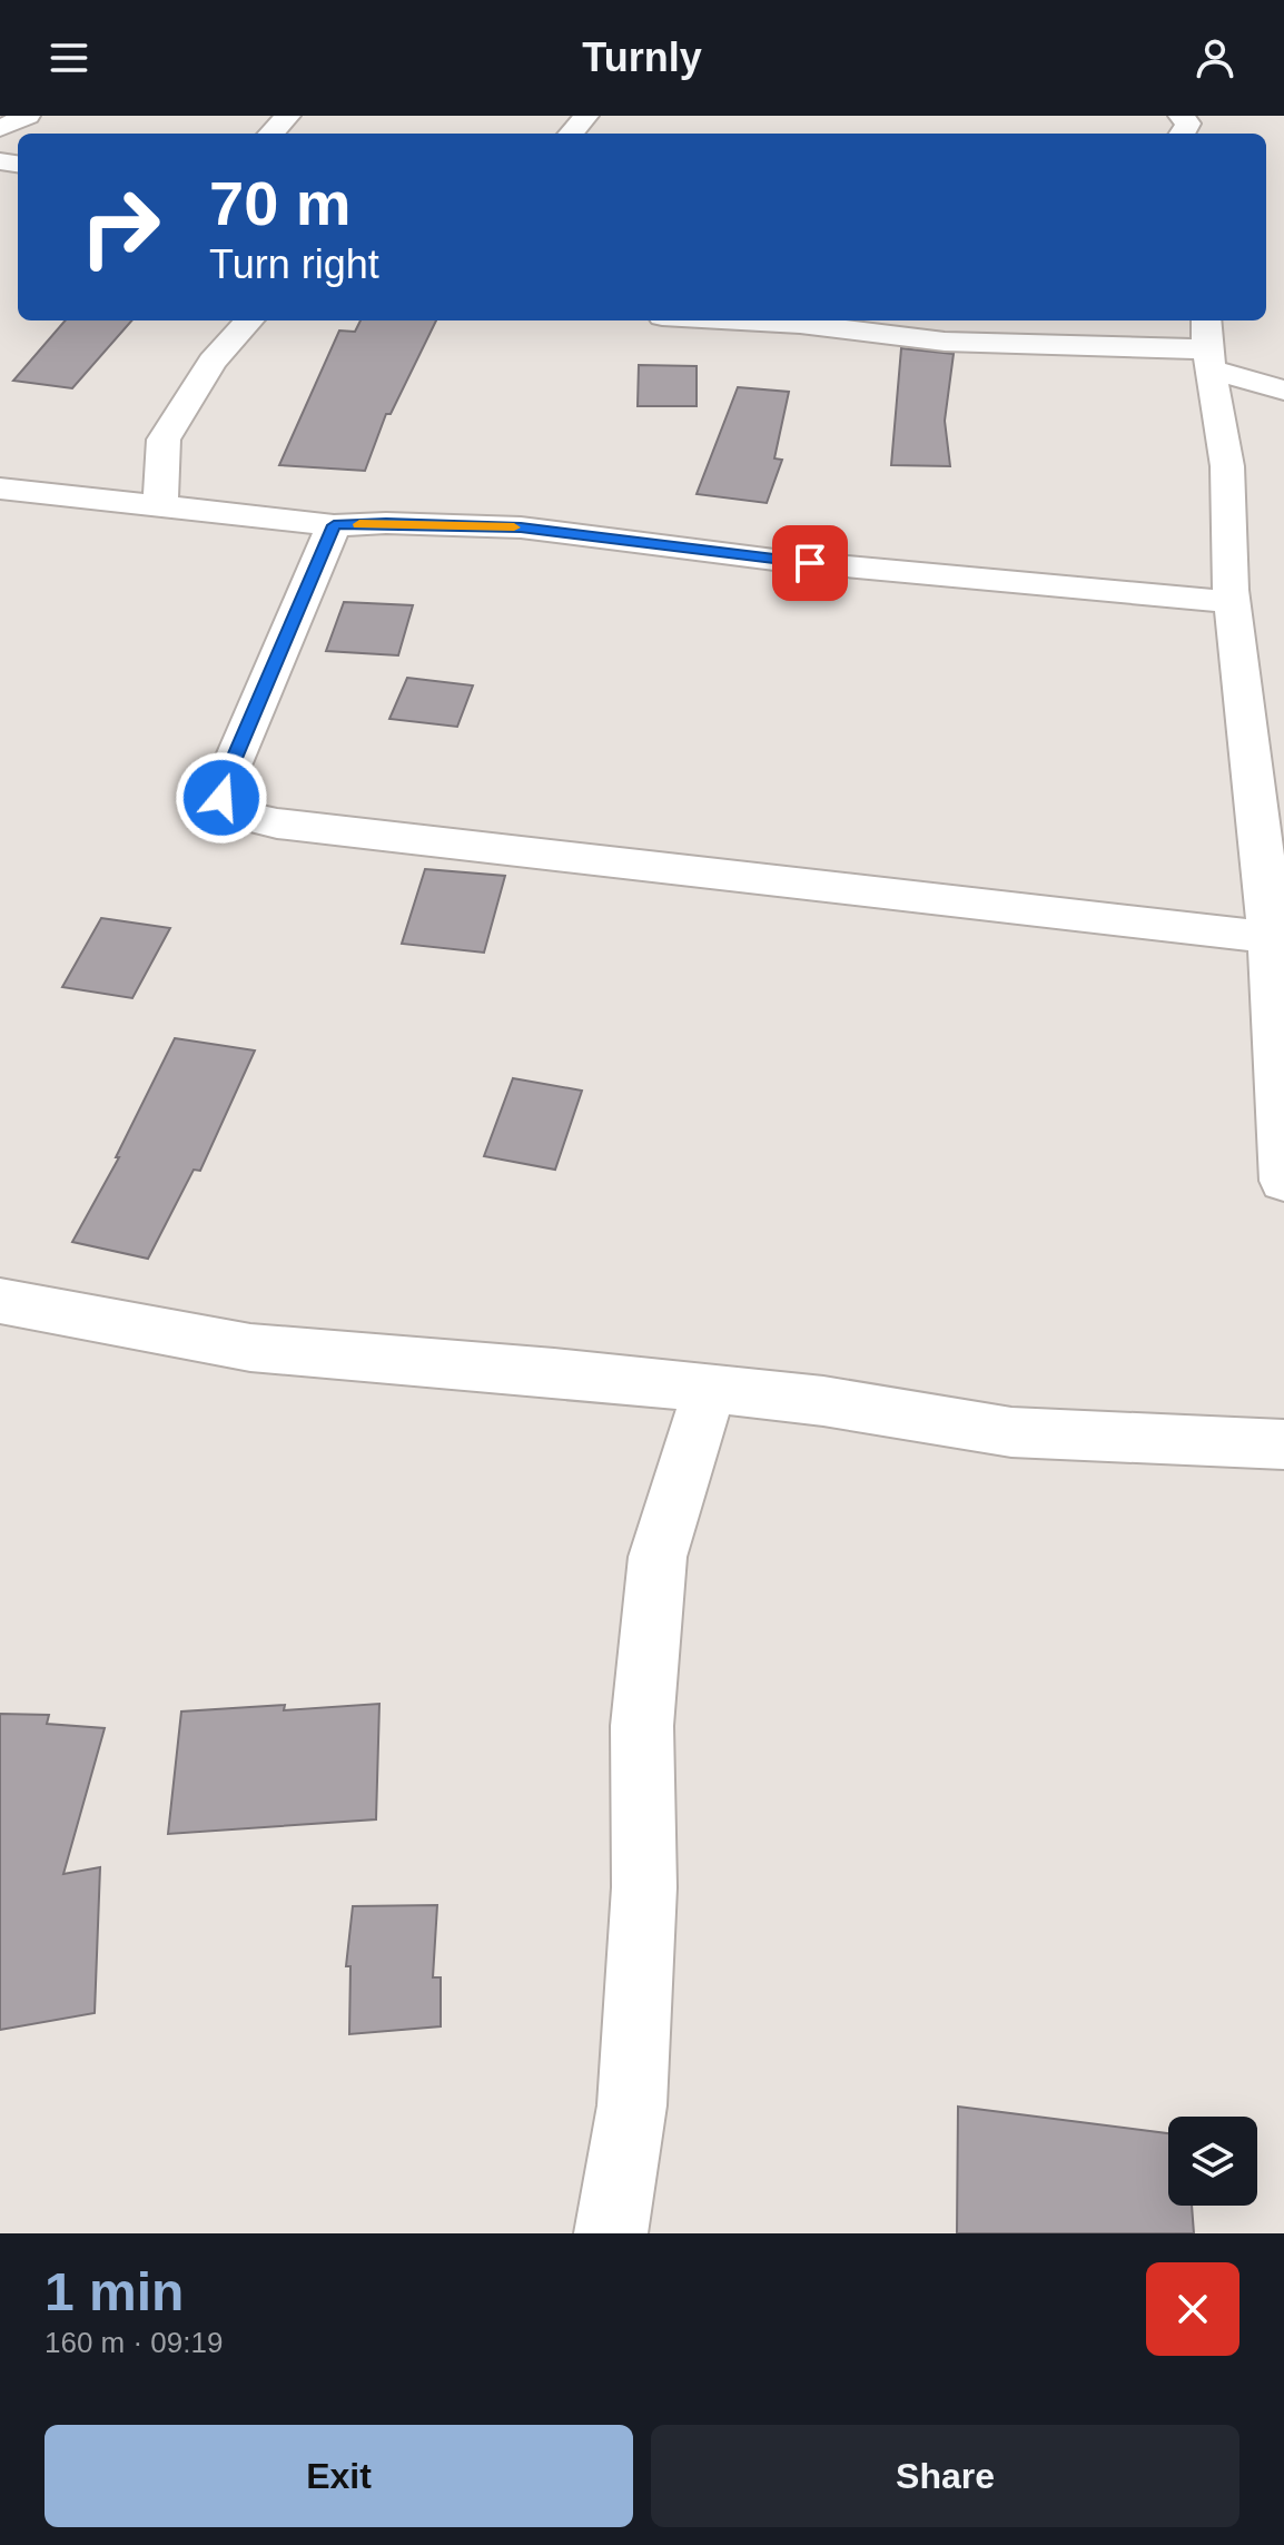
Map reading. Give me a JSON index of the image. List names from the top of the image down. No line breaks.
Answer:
{"page":{"header":"Turnly","turn":["70 m","Turn right"],"heading":["1 min","160 m · 09:19"],"buttons":["Exit","Share"]}}
